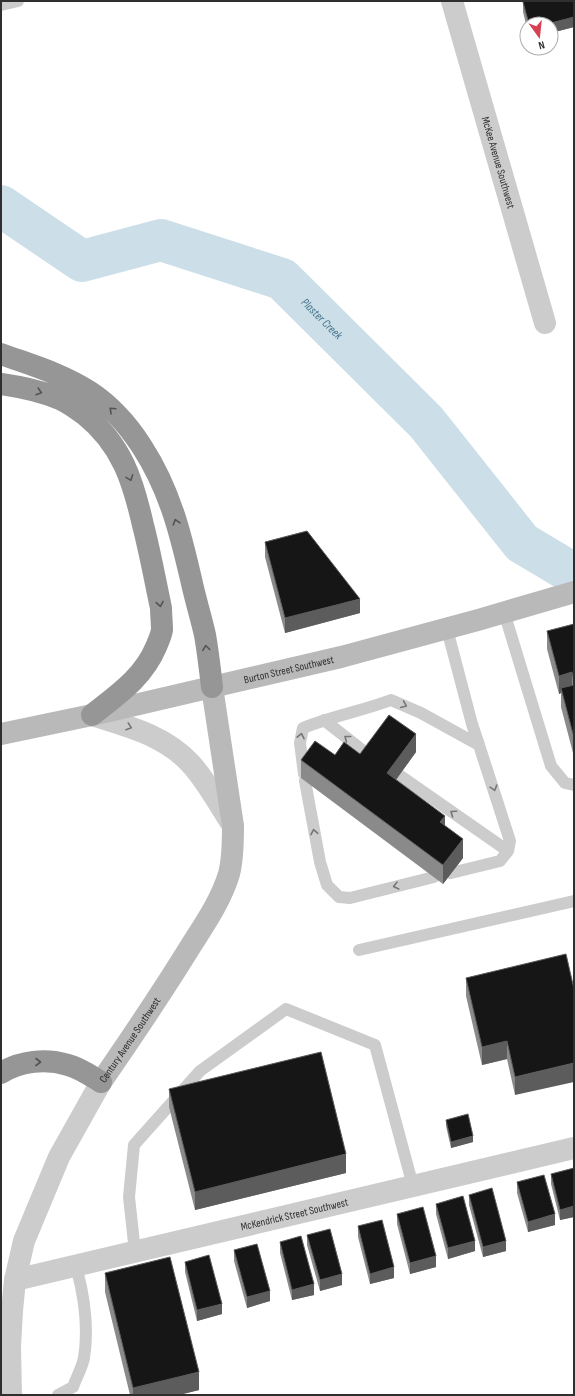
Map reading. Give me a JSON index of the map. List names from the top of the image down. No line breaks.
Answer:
{"streets":{"main road":["Burton Street Southwest","Century Avenue Southwest"],"street":["McKee Avenue Southwest","McKendrick Street Southwest"]},"crossings":[["Burton Street Southwest","Century Avenue Southwest"],["Century Avenue Southwest","McKendrick Street Southwest"]],"water":["Plaster Creek"],"north":"bottom"}
